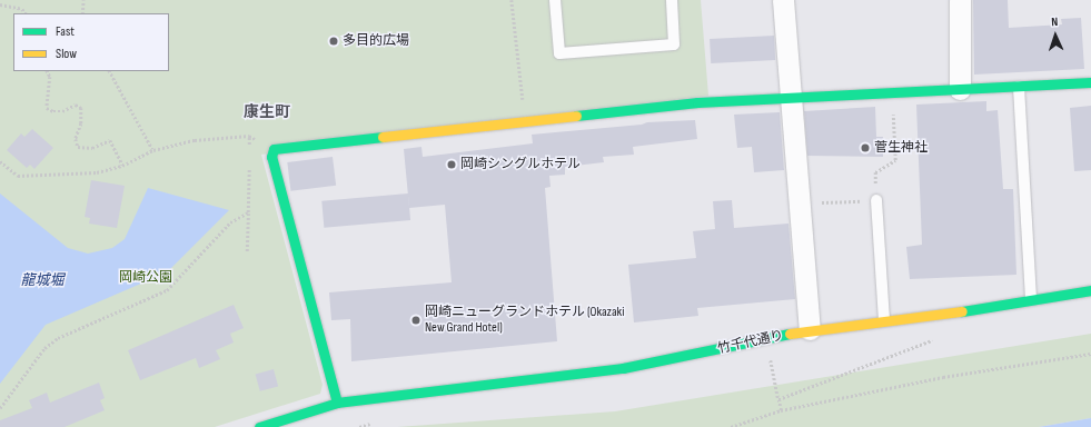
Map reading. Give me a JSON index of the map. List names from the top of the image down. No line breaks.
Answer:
{"streets":{"street":["竹千代通り"]},"districts":["康生町"],"water":["龍城堀"],"parks":["岡崎公園"],"places":["多目的広場","菅生神社","岡崎シングルホテル","岡崎ニューグランドホテル (Okazaki New Grand Hotel)"],"legend":["Fast","Slow"],"north":"top"}
